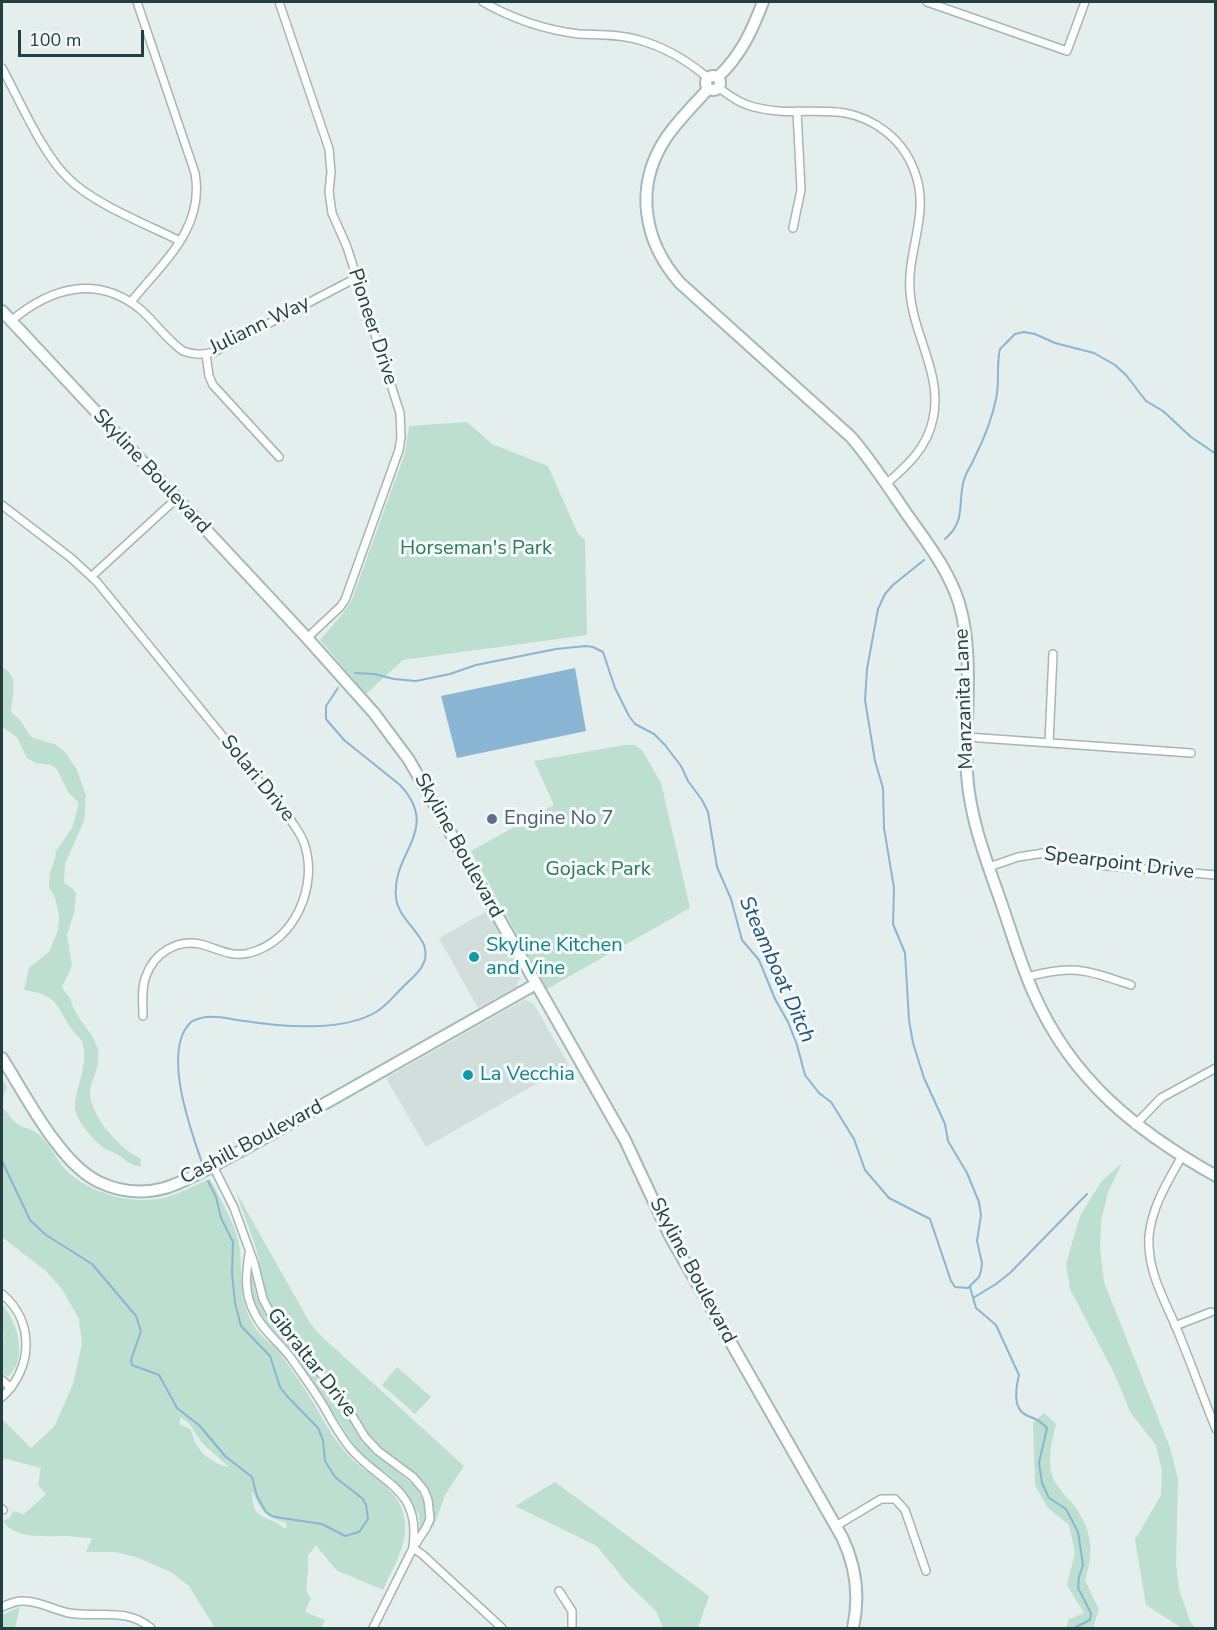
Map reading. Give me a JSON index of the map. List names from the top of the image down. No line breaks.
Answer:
{"streets":{"street":["Juliann Way","Pioneer Drive","Skyline Boulevard","Manzanita Lane","Solari Drive","Spearpoint Drive","Cashill Boulevard","Gibraltar Drive"]},"crossings":[["Juliann Way","Pioneer Drive"],["Juliann Way","Skyline Boulevard"],["Pioneer Drive","Skyline Boulevard"],["Skyline Boulevard","Cashill Boulevard"],["Manzanita Lane","Spearpoint Drive"],["Cashill Boulevard","Gibraltar Drive"]],"water":["Steamboat Ditch"],"parks":["Horseman's Park","Gojack Park"],"places":["Engine No 7","Skyline Kitchen and Vine","La Vecchia"],"scale_bar":"100 m"}
